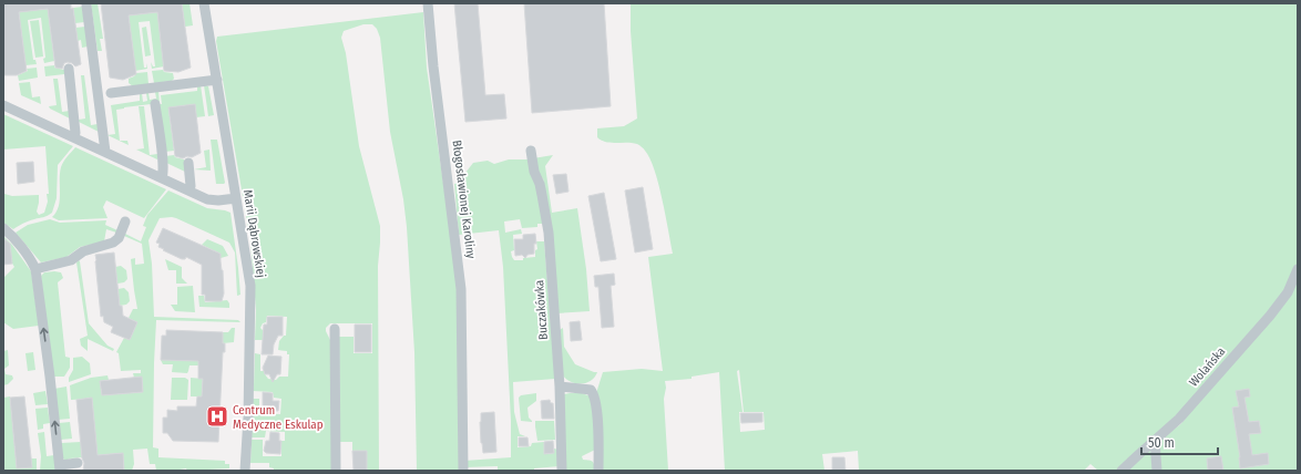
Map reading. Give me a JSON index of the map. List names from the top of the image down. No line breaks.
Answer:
{"streets":{"street":["Błogosławionej Karoliny","Marii Dąbrowskiej","Buczakówka","Wolańska"]},"places":{"hospital":["Centrum Medyczne Eskulap"]},"scale_bar":"50 m"}
